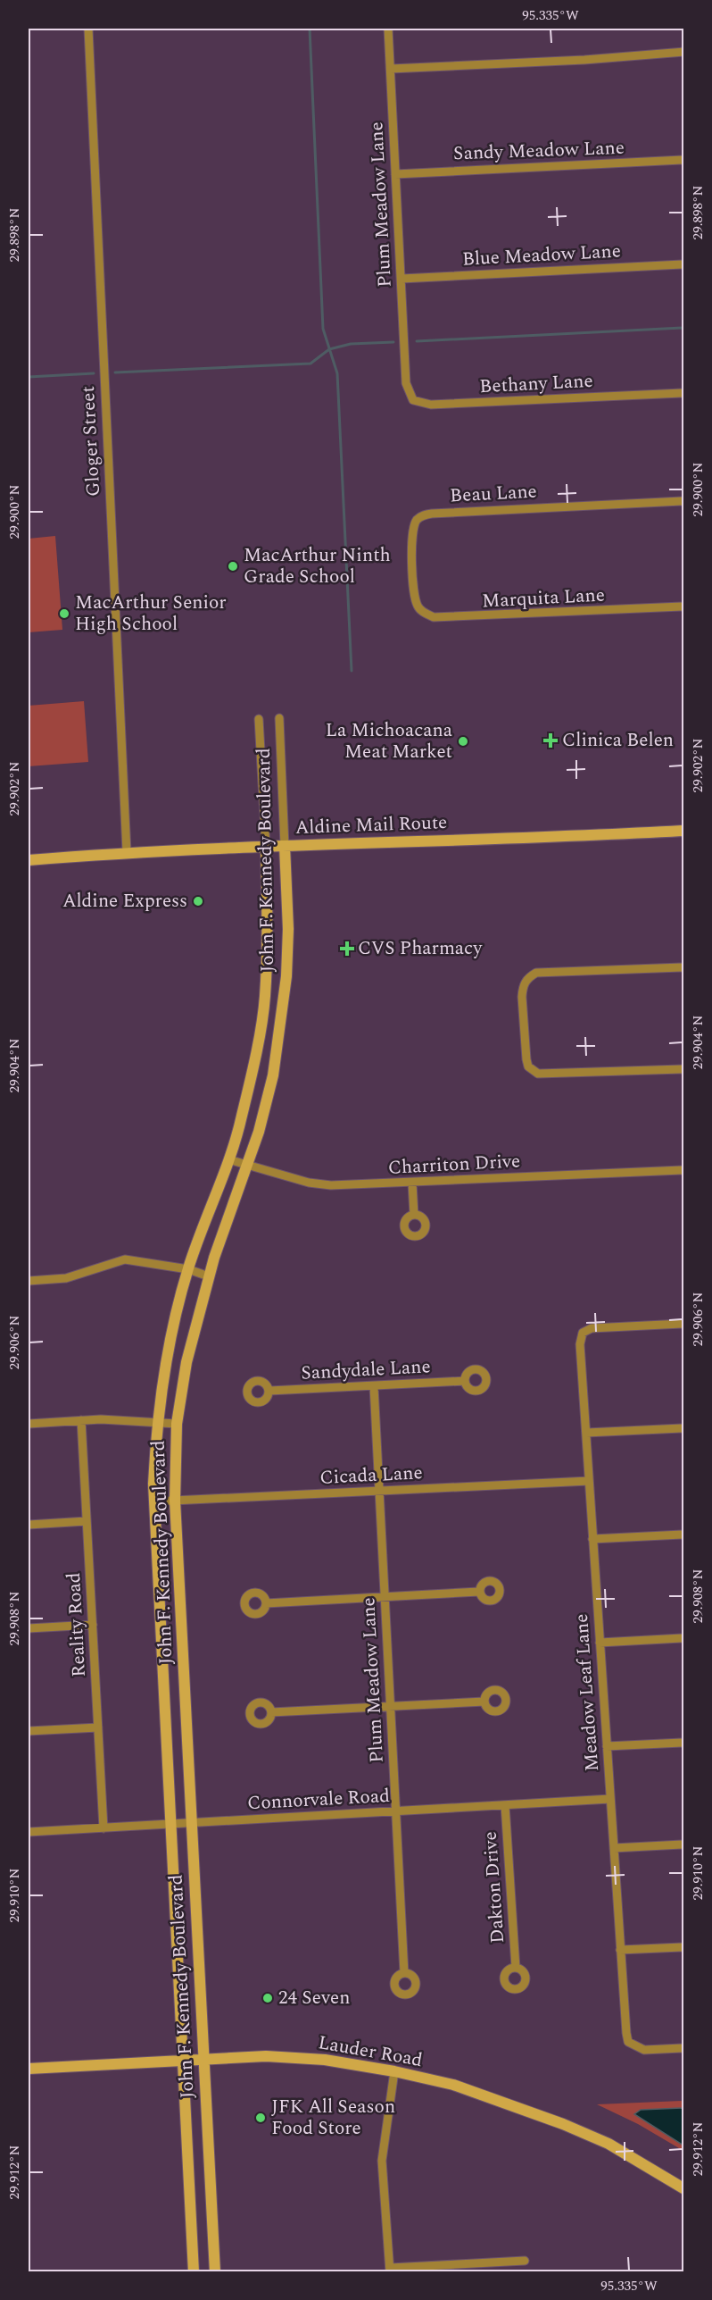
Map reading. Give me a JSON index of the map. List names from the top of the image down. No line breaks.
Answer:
{"streets":{"main road":["Aldine Mail Route","John F. Kennedy Boulevard","Lauder Road"],"street":["Sandy Meadow Lane","Plum Meadow Lane","Blue Meadow Lane","Bethany Lane","Gloger Street","Beau Lane","Marquita Lane","Charriton Drive","Sandydale Lane","Cicada Lane","Reality Road","Meadow Leaf Lane","Connorvale Road","Dakton Drive"]},"crossings":[["Sandy Meadow Lane","Plum Meadow Lane"],["Plum Meadow Lane","Blue Meadow Lane"],["Plum Meadow Lane","Bethany Lane"],["Plum Meadow Lane","Sandydale Lane"],["Plum Meadow Lane","Cicada Lane"],["Plum Meadow Lane","Connorvale Road"],["Gloger Street","Aldine Mail Route"],["Beau Lane","Marquita Lane"],["Aldine Mail Route","John F. Kennedy Boulevard"],["John F. Kennedy Boulevard","Charriton Drive"],["John F. Kennedy Boulevard","Cicada Lane"],["John F. Kennedy Boulevard","Connorvale Road"],["John F. Kennedy Boulevard","Lauder Road"],["Cicada Lane","Meadow Leaf Lane"],["Reality Road","Connorvale Road"],["Meadow Leaf Lane","Connorvale Road"],["Connorvale Road","Dakton Drive"]],"places":{"other":["MacArthur Ninth Grade School","MacArthur Senior High School","La Michoacana Meat Market","Aldine Express","24 Seven","JFK All Season Food Store"],"health":["Clinica Belen","CVS Pharmacy"]},"coordinates":["95.335°W","29.898°N","29.900°N","29.902°N","29.904°N","29.906°N","29.908°N","29.910°N","29.912°N"]}
